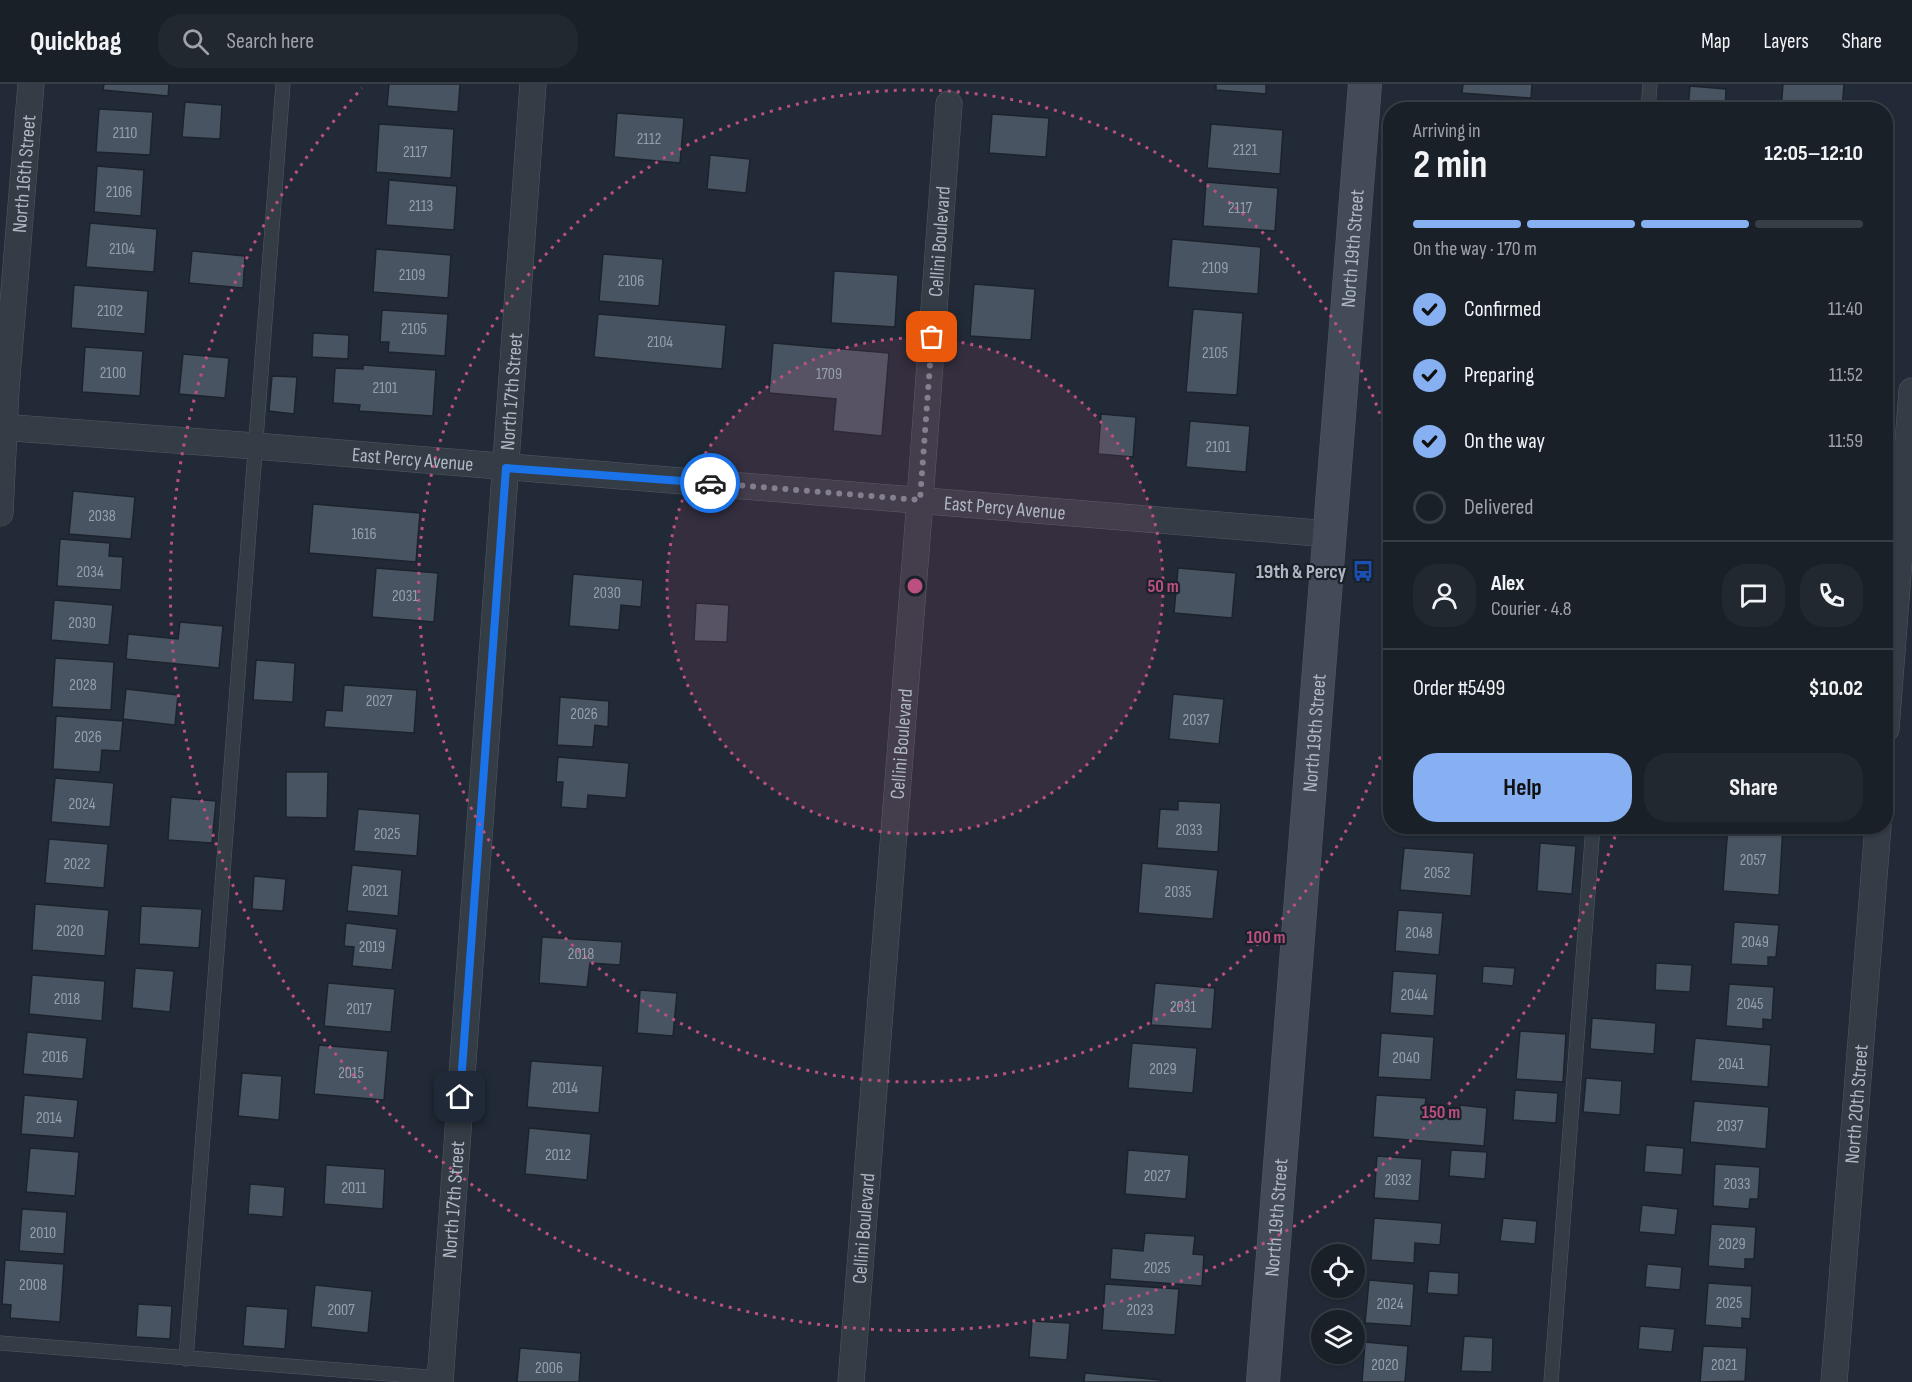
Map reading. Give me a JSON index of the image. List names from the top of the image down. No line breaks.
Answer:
{"streets":{"street":["North 16th Street","Cellini Boulevard","North 19th Street","North 17th Street","East Percy Avenue","North 20th Street"]},"crossings":[["North 16th Street","East Percy Avenue"],["Cellini Boulevard","East Percy Avenue"],["North 19th Street","East Percy Avenue"],["North 17th Street","East Percy Avenue"]],"places":{"bus stop":["19th & Percy"]},"house_numbers":["2110","2112","2121","2117","2106","2113","2117","2104","2109","2109","2106","2102","2105","2104","2105","2100","1709","2101","2101","2038","1616","2034","2030","2031","2030","2028","2027","2026","2037","2026","2024","2033","2025","2057","2022","2052","2021","2035","2020","2048","2049","2019","2018","2044","2018","2045","2031","2017","2016","2040","2041","2029","2015","2014","2014","2037","2012","2027","2032","2033","2011","2010","2029","2025","2008","2025","2024","2007","2023","2020","2021","2006"],"page":{"header":"Quickbag","search":"Search here","nav":["Map","Layers","Share"],"heading":["2 min","Arriving in","12:05–12:10"],"panel":["Alex","Courier · 4.8","Order #5499","$10.02"],"bar":"On the way · 170 m","list":[["Confirmed","11:40"],["Preparing","11:52"],["On the way","11:59"],"Delivered"],"buttons":["Help","Share"]},"rings":["50 m","100 m","150 m"]}
